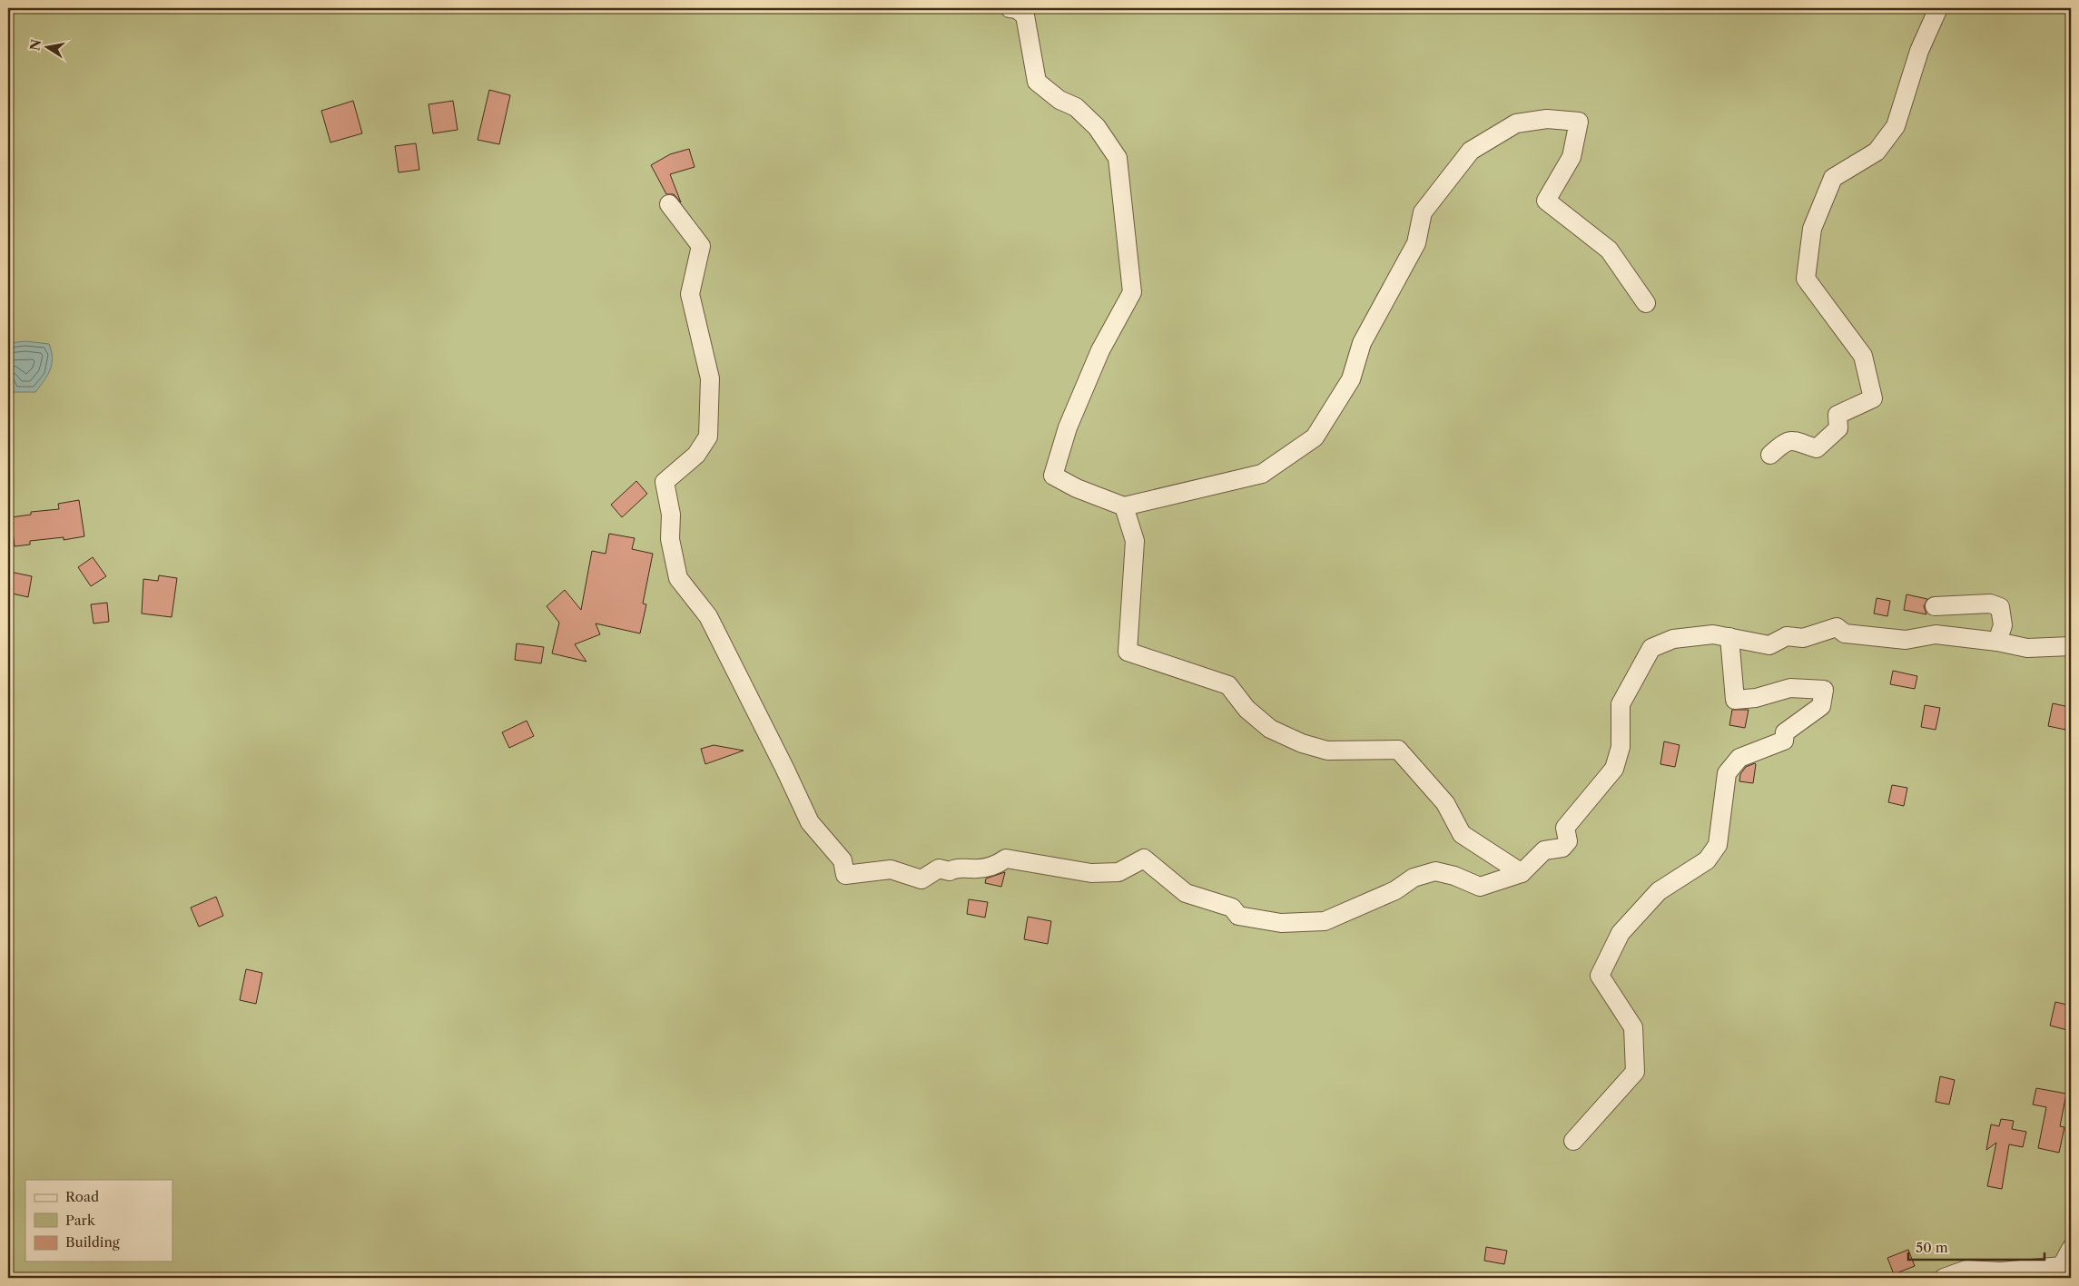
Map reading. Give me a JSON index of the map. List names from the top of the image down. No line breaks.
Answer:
{"legend":["Road","Park","Building"],"scale_bar":"50 m","north":"left"}
